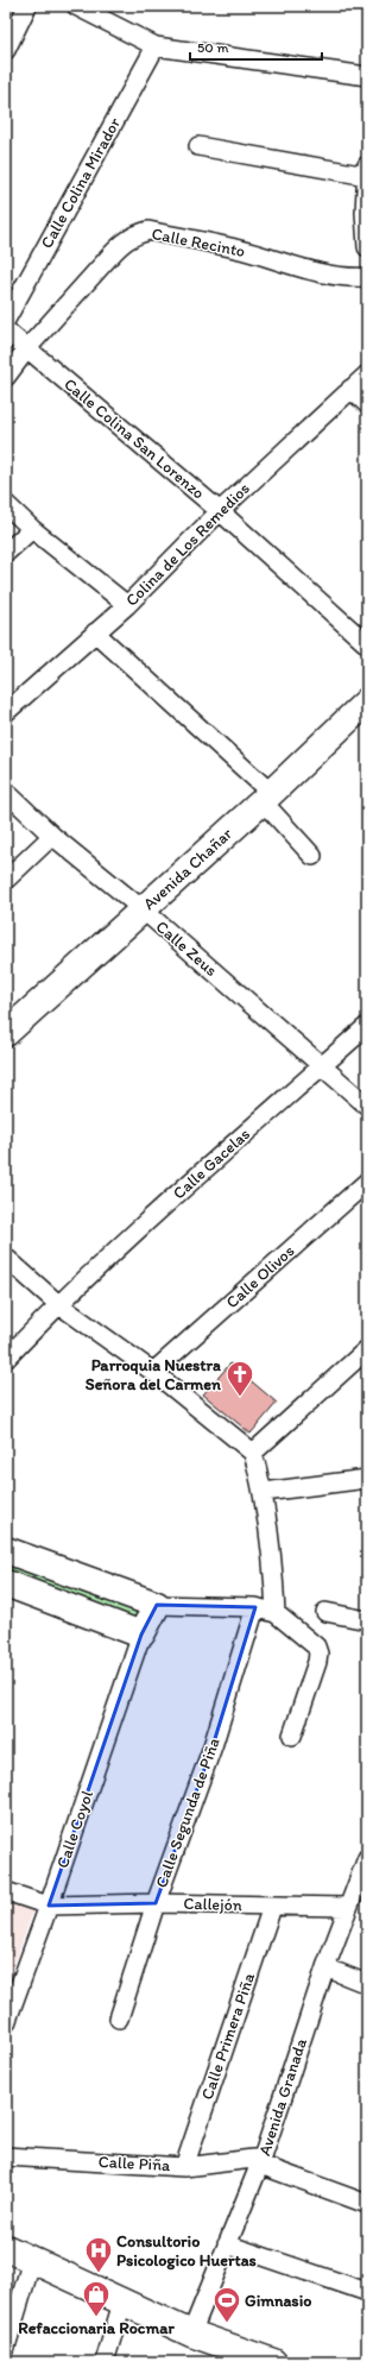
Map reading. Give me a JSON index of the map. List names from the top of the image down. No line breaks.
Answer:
{"streets":{"street":["Calle Colina Mirador","Calle Recinto","Calle Colina San Lorenzo","Colina de Los Remedios","Avenida Chañar","Calle Zeus","Calle Gacelas","Calle Olivos","Calle Segunda de Piña","Calle Coyol","Callejón","Calle Primera Piña","Avenida Granada","Calle Piña"]},"crossings":[["Calle Recinto","Calle Colina San Lorenzo"],["Calle Colina San Lorenzo","Colina de Los Remedios"],["Avenida Chañar","Calle Zeus"],["Calle Zeus","Calle Gacelas"],["Calle Segunda de Piña","Callejón"],["Calle Coyol","Callejón"],["Callejón","Calle Primera Piña"],["Callejón","Avenida Granada"],["Calle Primera Piña","Calle Piña"],["Avenida Granada","Calle Piña"]],"places":{"church":["Parroquia Nuestra Señora del Carmen"],"hospital":["Consultorio Psicologico Huertas"],"shop":["Refaccionaria Rocmar"],"sports":["Gimnasio"]},"scale_bar":"50 m"}
